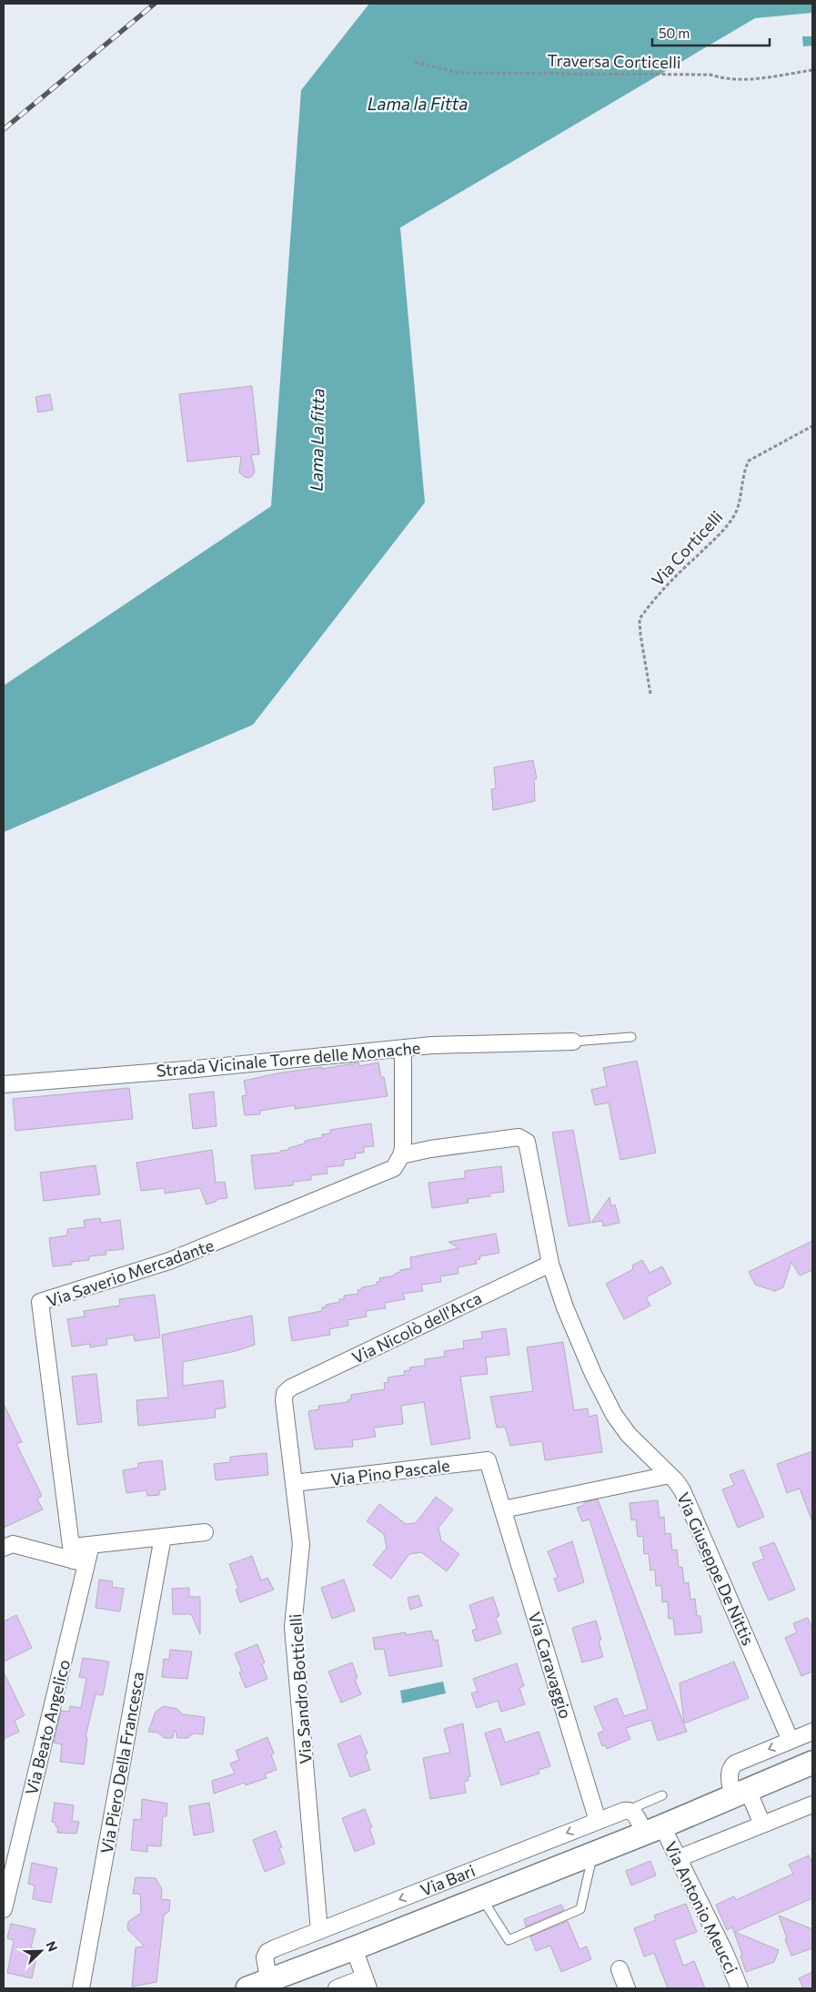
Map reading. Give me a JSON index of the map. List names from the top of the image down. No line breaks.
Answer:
{"streets":{"main road":["Via Bari"],"street":["Strada Vicinale Torre delle Monache","Via Saverio Mercadante","Via Nicolò dell'Arca","Via Pino Pascale","Via Giuseppe De Nittis","Via Caravaggio","Via Sandro Botticelli","Via Beato Angelico","Via Piero Della Francesca","Via Antonio Meucci"],"path":["Traversa Corticelli","Via Corticelli"]},"crossings":[["Via Saverio Mercadante","Via Beato Angelico"],["Via Nicolò dell'Arca","Via Giuseppe De Nittis"],["Via Nicolò dell'Arca","Via Sandro Botticelli"],["Via Pino Pascale","Via Caravaggio"],["Via Pino Pascale","Via Sandro Botticelli"],["Via Caravaggio","Via Bari"],["Via Sandro Botticelli","Via Bari"],["Via Beato Angelico","Via Piero Della Francesca"],["Via Bari","Via Antonio Meucci"]],"water":["Lama la Fitta","Lama La fitta"],"scale_bar":"50 m","north":"top right"}
